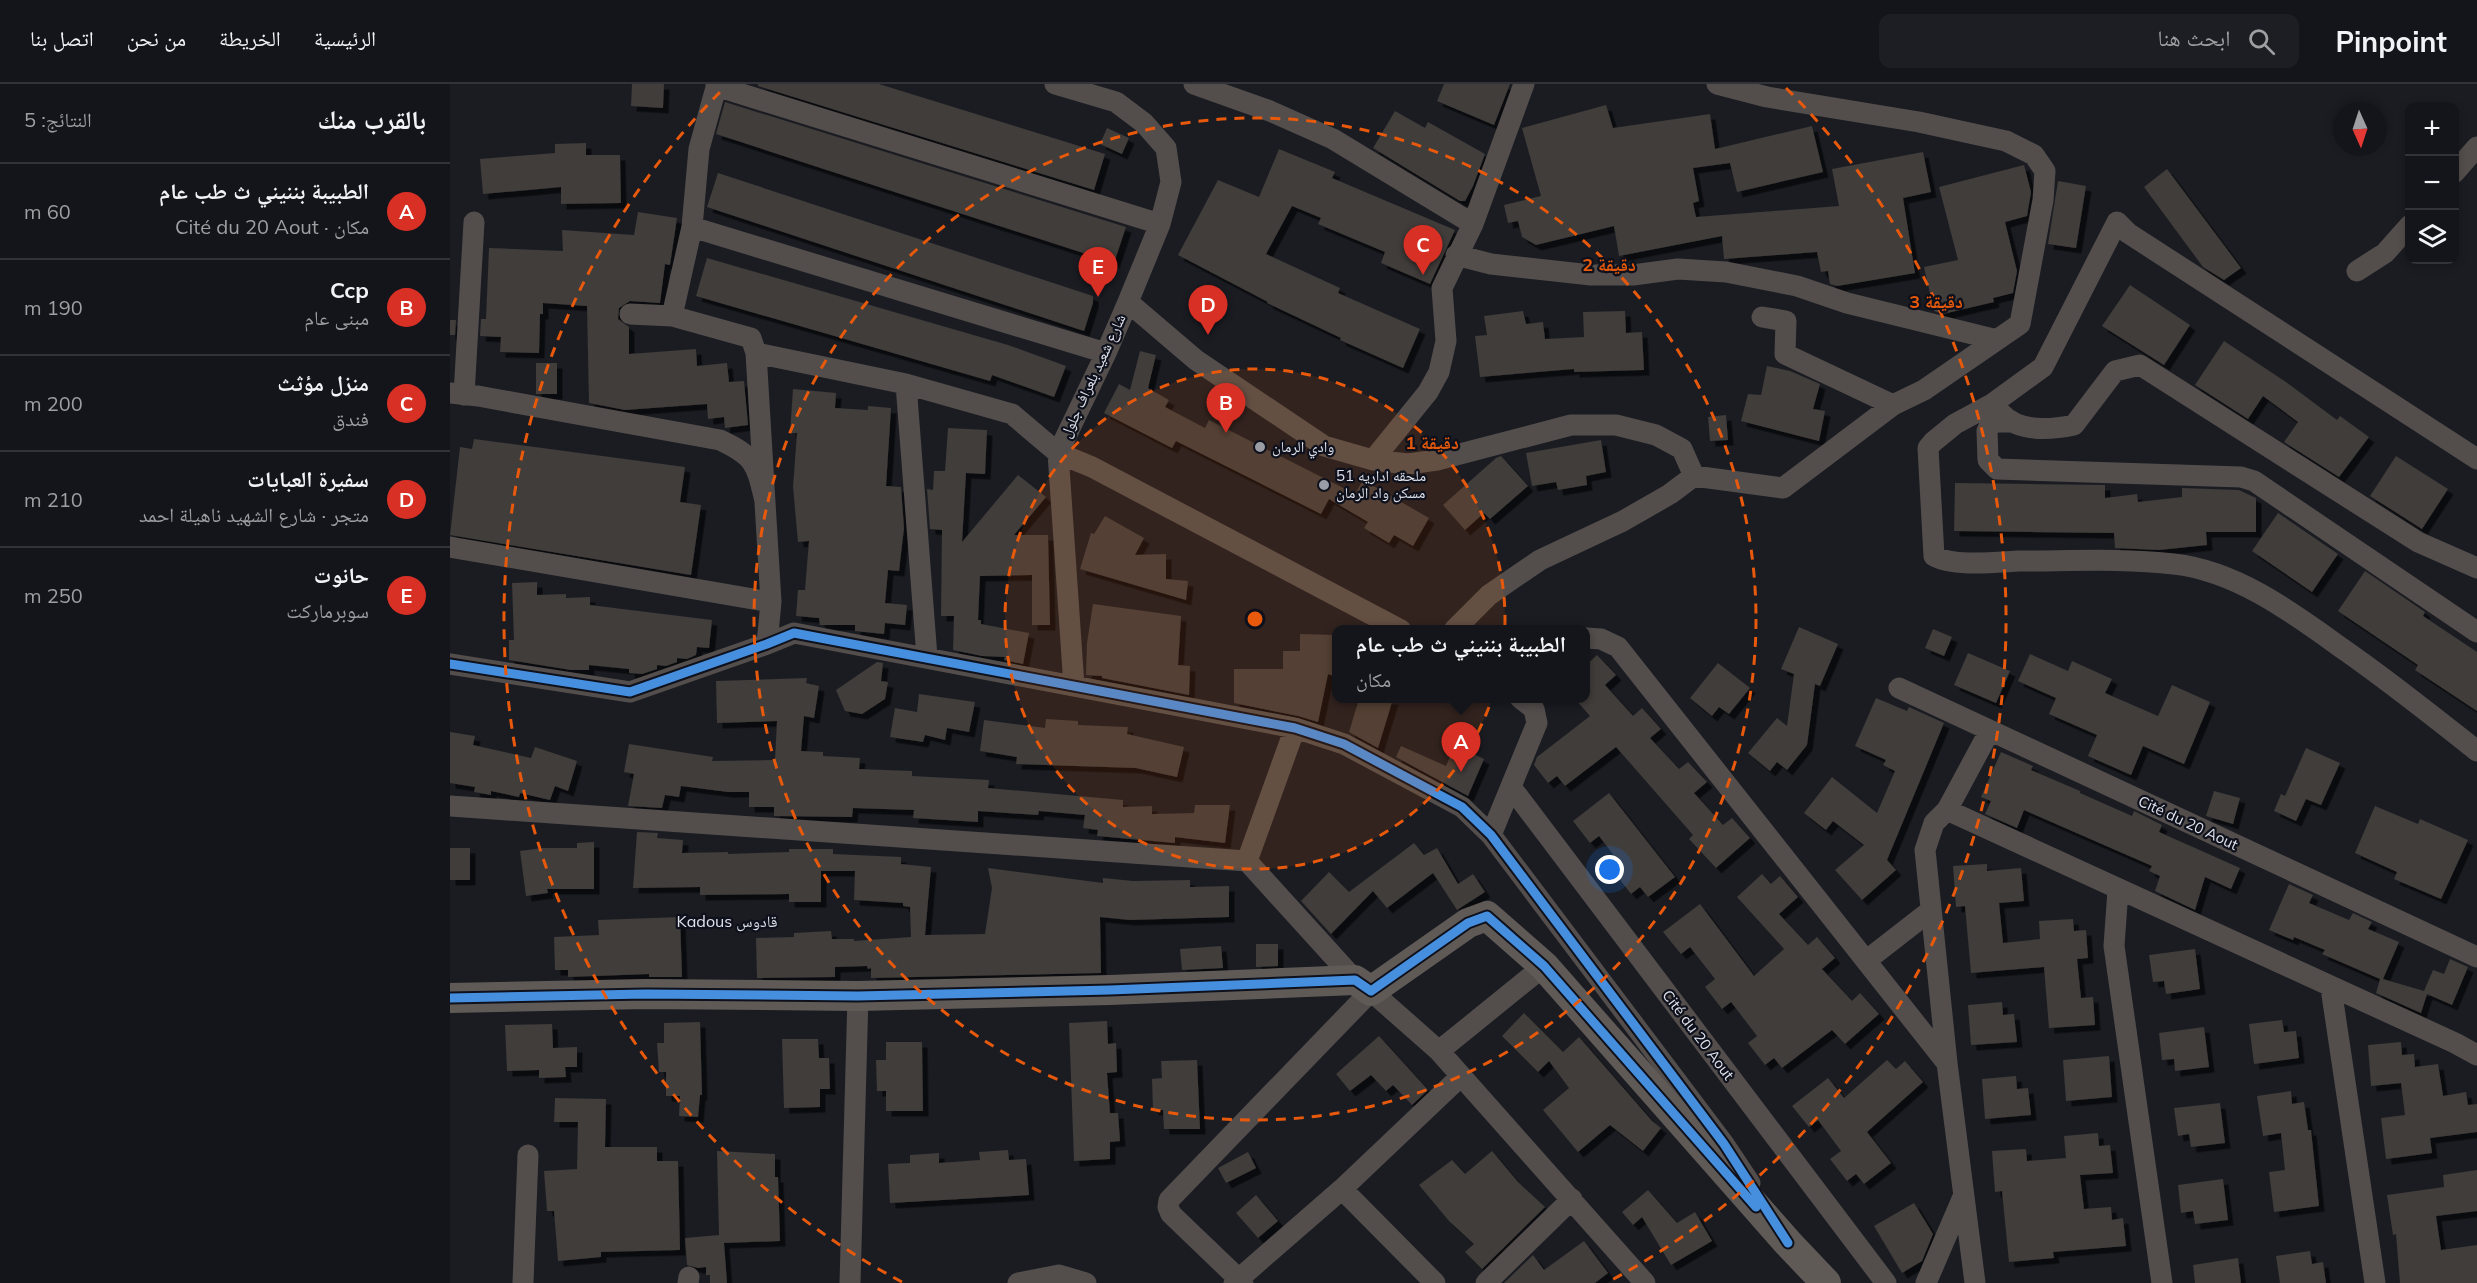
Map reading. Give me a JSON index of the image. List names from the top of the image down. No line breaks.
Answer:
{"streets":{"street":["شارع شعيد بلعراف جلول","Cité du 20 Aout"]},"districts":["Kadous قادوس"],"places":["وادي الرمان","ملحقه اداريه 51 مسكن واد الرمان"],"north":"bottom","page":{"header":"Pinpoint","search":"ابحث هنا","nav":["الرئيسية","الخريطة","من نحن","اتصل بنا"],"heading":["بالقرب منك","النتائج: 5"],"map_buttons":["+","−"],"list":[{"mark":"A","name":"الطبيبة بننيني ث طب عام","note":"مكان · Cité du 20 Aout","value":"60 m"},{"mark":"B","name":"Ccp","note":"مبنى عام","value":"190 m"},{"mark":"C","name":"منزل مؤثث","note":"فندق","value":"200 m"},{"mark":"D","name":"سفيرة العبايات","note":"متجر · شارع الشهيد ناهيلة احمد","value":"210 m"},{"mark":"E","name":"حانوت","note":"سوبرماركت","value":"250 m"}],"pins":["C","E","D","B","A"],"popup":["الطبيبة بننيني ث طب عام","مكان"]},"rings":["2 دقيقة","3 دقيقة","1 دقيقة"]}
